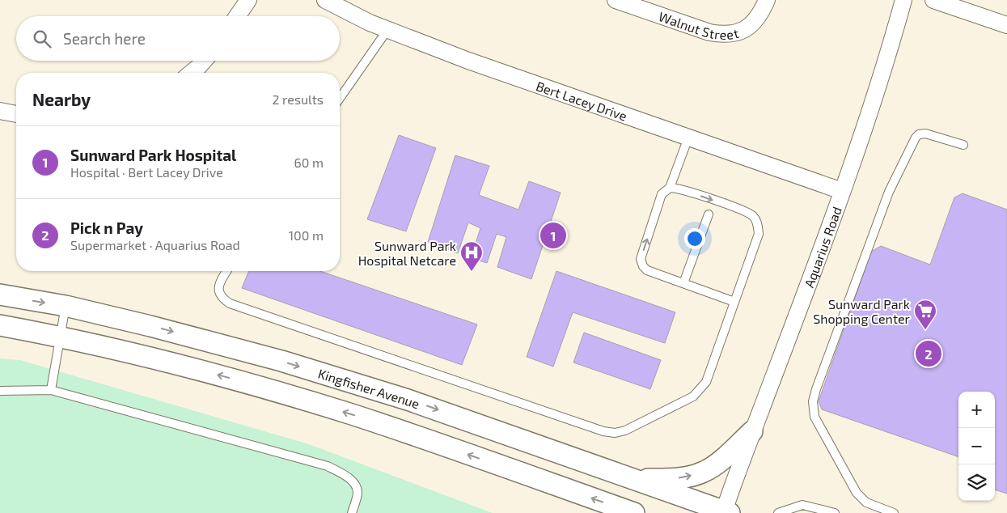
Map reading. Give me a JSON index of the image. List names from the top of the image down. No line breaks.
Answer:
{"streets":{"street":["Walnut Street","Bert Lacey Drive","Aquarius Road","Kingfisher Avenue"]},"crossings":[["Bert Lacey Drive","Aquarius Road"],["Aquarius Road","Kingfisher Avenue"]],"places":{"hospital":["Sunward Park Hospital Netcare"],"supermarket":["Sunward Park Shopping Center"]},"page":{"search":"Search here","heading":["Nearby","2 results"],"list":[{"mark":"1","name":"Sunward Park Hospital","note":"Hospital · Bert Lacey Drive","value":"60 m"},{"mark":"2","name":"Pick n Pay","note":"Supermarket · Aquarius Road","value":"100 m"}],"pins":["1","2"],"map_buttons":["+","−"]}}
